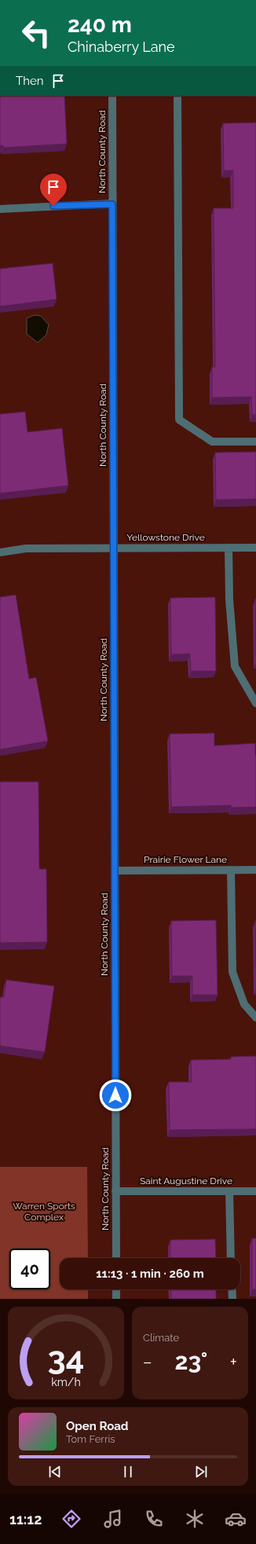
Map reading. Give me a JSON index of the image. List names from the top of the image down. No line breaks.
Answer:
{"streets":{"street":["North County Road","Yellowstone Drive","Prairie Flower Lane","Saint Augustine Drive"]},"crossings":[["North County Road","Yellowstone Drive"],["North County Road","Prairie Flower Lane"],["North County Road","Saint Augustine Drive"]],"parks":["Warren Sports Complex"],"page":{"turn":["240 m","Chinaberry Lane"],"then":"Then","limit":"40","trip":"11:13 · 1 min · 260 m","tile":"Climate","heat":["−","23°","+"],"song":["Open Road","Tom Ferris"],"tabs":"11:12","gauge":["34","km/h"]}}
